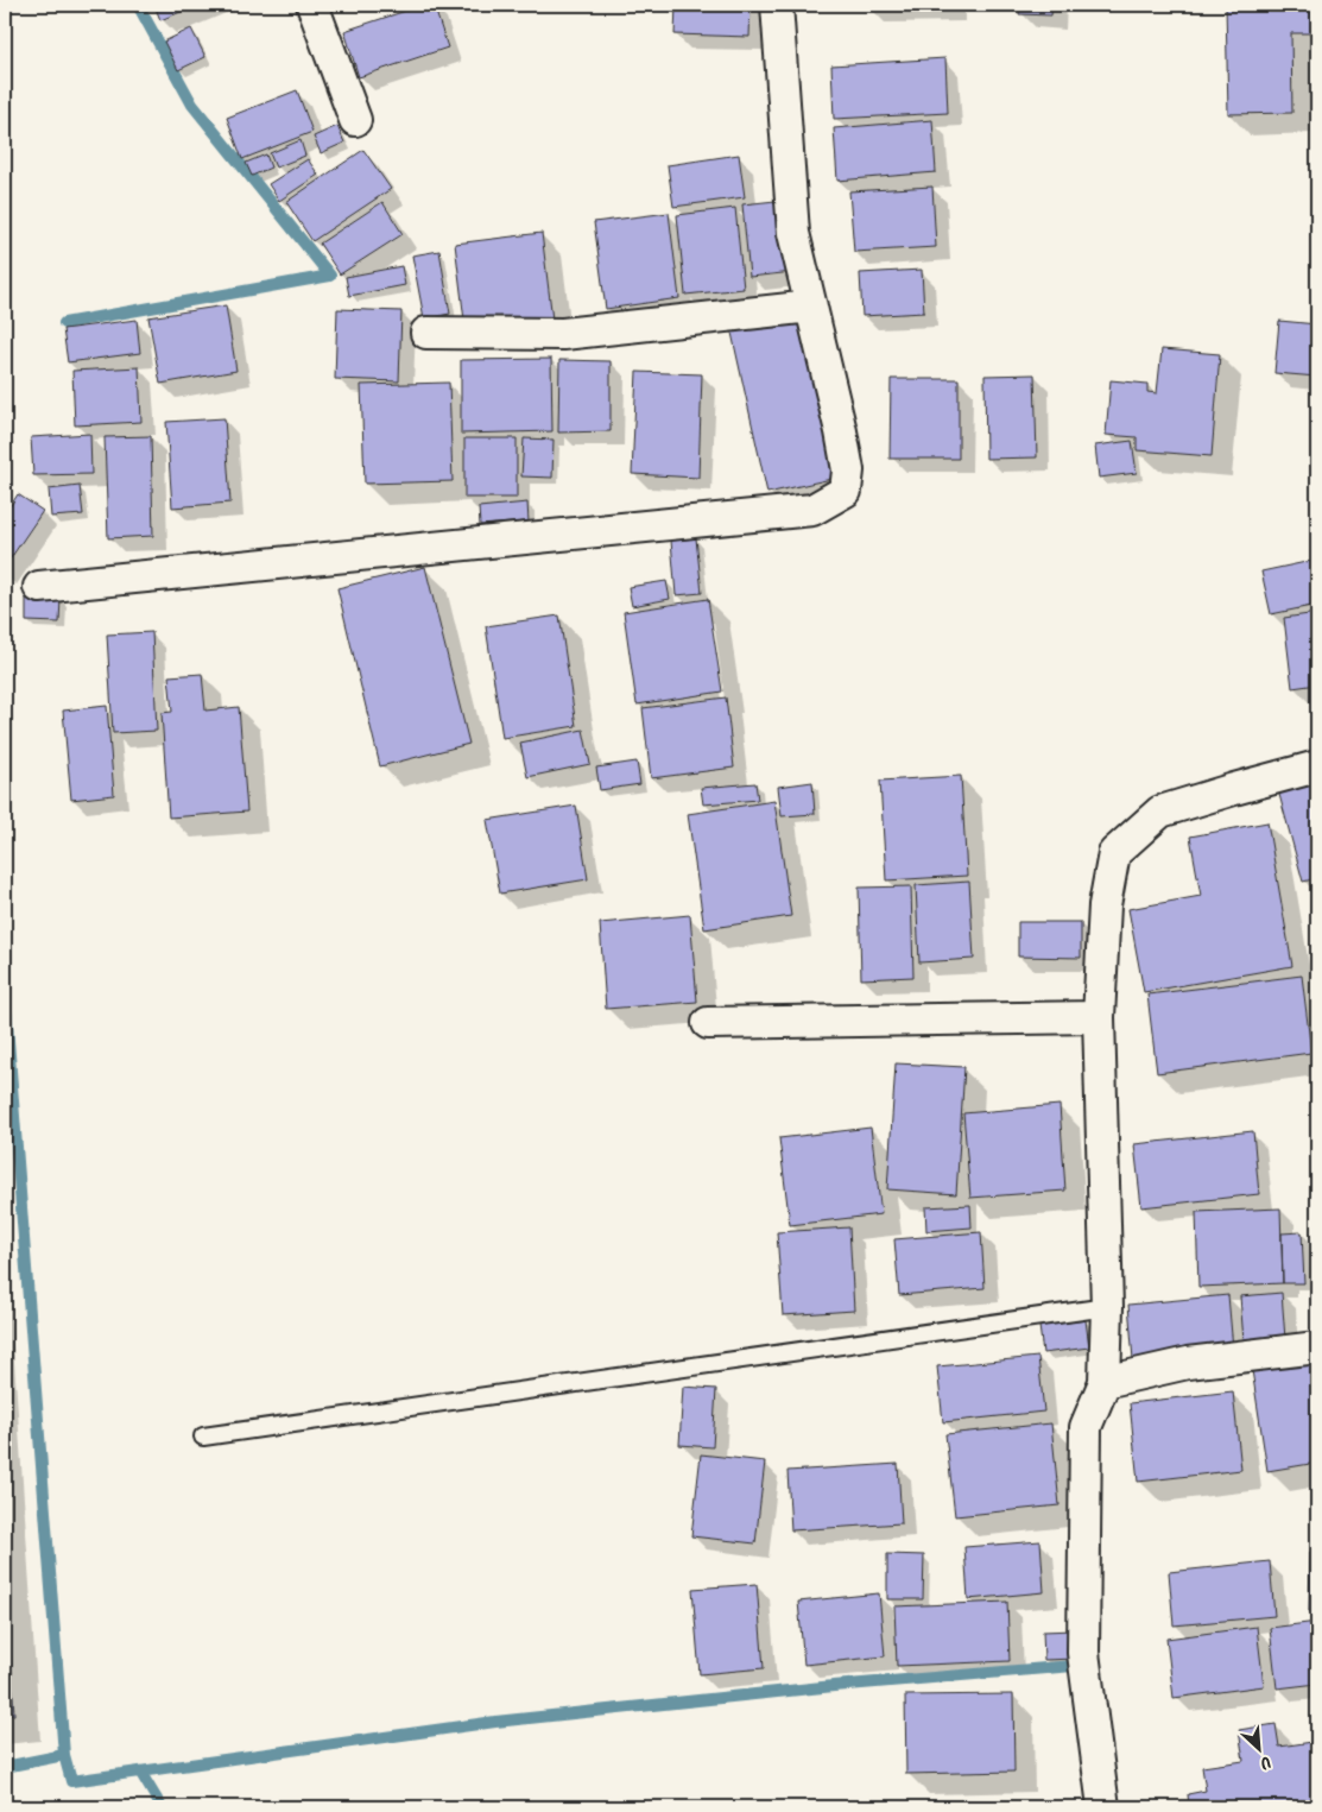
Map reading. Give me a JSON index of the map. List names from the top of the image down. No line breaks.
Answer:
{"north":"bottom right"}
